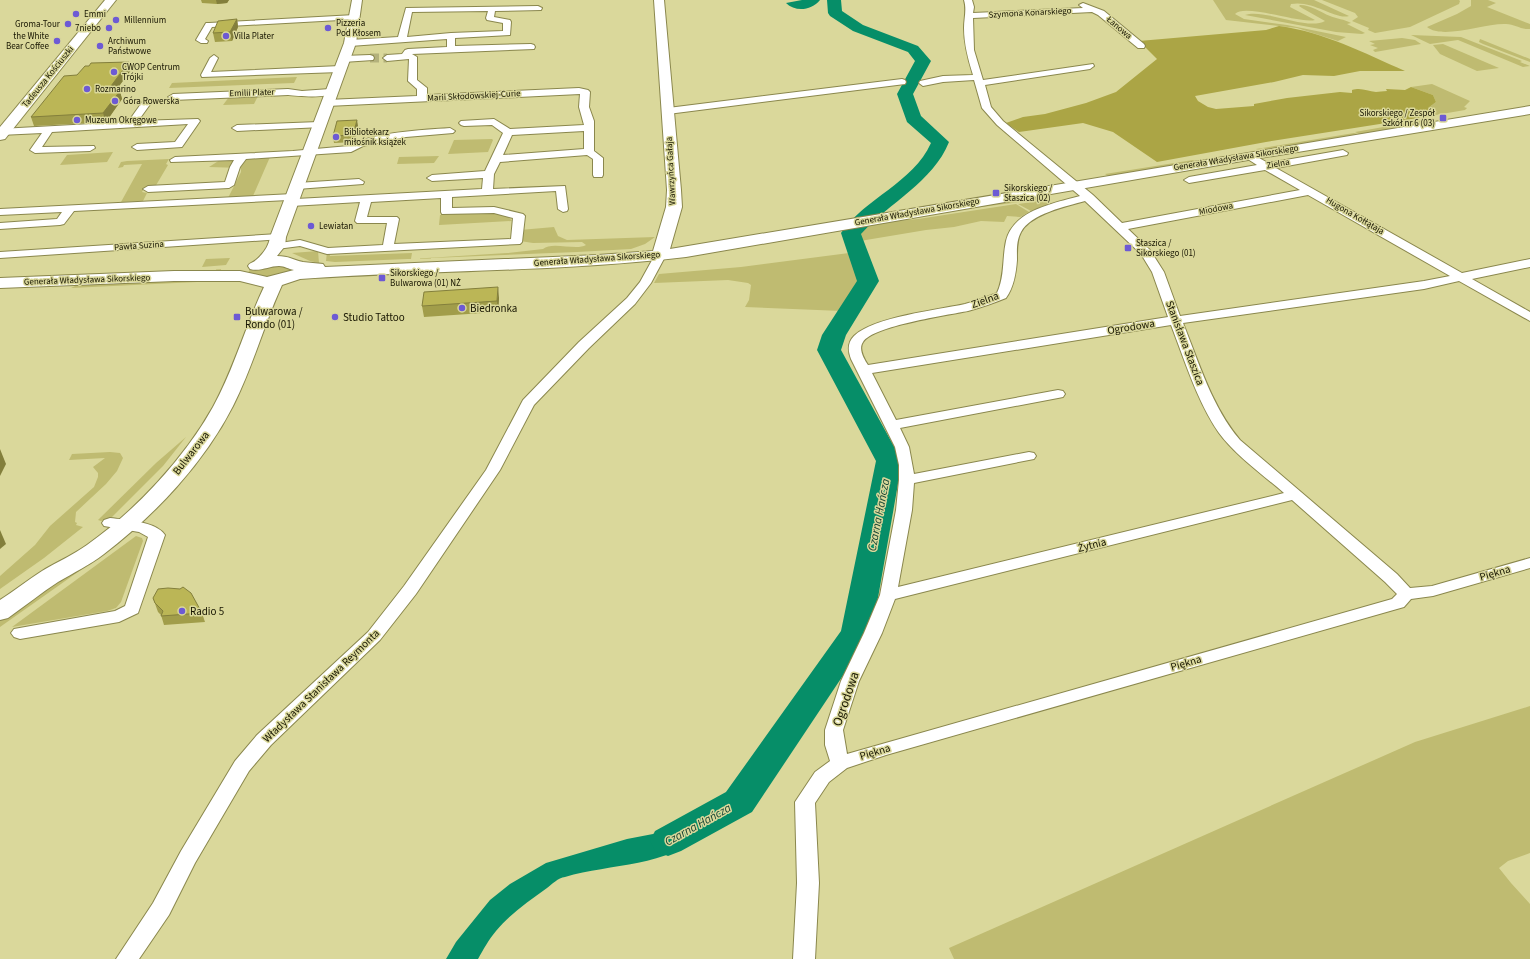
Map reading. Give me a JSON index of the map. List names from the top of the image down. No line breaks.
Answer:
{"streets":{"street":["Szymona Konarskiego","Łanowa","Tadeusza Kościuszki","Emilii Plater","Marii Skłodowskiej-Curie","Generała Władysława Sikorskiego","Zielna","Wawrzyńca Gałaja","Miodowa","Hugona Kołłątaja","Pawła Suzina","Ogrodowa","Stanisława Staszica","Bulwarowa","Żytnia","Piękna","Władysława Stanisława Reymonta"]},"crossings":[["Szymona Konarskiego","Łanowa"],["Szymona Konarskiego","Stanisława Staszica"],["Emilii Plater","Marii Skłodowskiej-Curie"],["Generała Władysława Sikorskiego","Wawrzyńca Gałaja"],["Generała Władysława Sikorskiego","Hugona Kołłątaja"],["Generała Władysława Sikorskiego","Stanisława Staszica"],["Generała Władysława Sikorskiego","Bulwarowa"],["Zielna","Hugona Kołłątaja"],["Zielna","Ogrodowa"],["Zielna","Stanisława Staszica"],["Wawrzyńca Gałaja","Władysława Stanisława Reymonta"],["Miodowa","Hugona Kołłątaja"],["Miodowa","Stanisława Staszica"],["Hugona Kołłątaja","Ogrodowa"],["Ogrodowa","Stanisława Staszica"],["Ogrodowa","Żytnia"],["Ogrodowa","Piękna"],["Stanisława Staszica","Żytnia"],["Stanisława Staszica","Piękna"]],"water":["Czarna Hańcza"],"places":{"other":["Emmi","Millennium","Groma-Tour","7niebo","Pizzeria Pod Kłosem","Villa Plater","the White Bear Coffee","Archiwum Państwowe","CWOP Centrum Trójki","Rozmarino","Góra Rowerska","Muzeum Okręgowe","Bibliotekarz miłośnik książek","Lewiatan","Biedronka","Studio Tattoo","Radio 5"],"transit":["Sikorskiego / Zespół Szkół nr 6 (03)","Sikorskiego / Staszica (02)","Staszica / Sikorskiego (01)","Sikorskiego / Bulwarowa (01) NŻ","Bulwarowa / Rondo (01)"]}}
